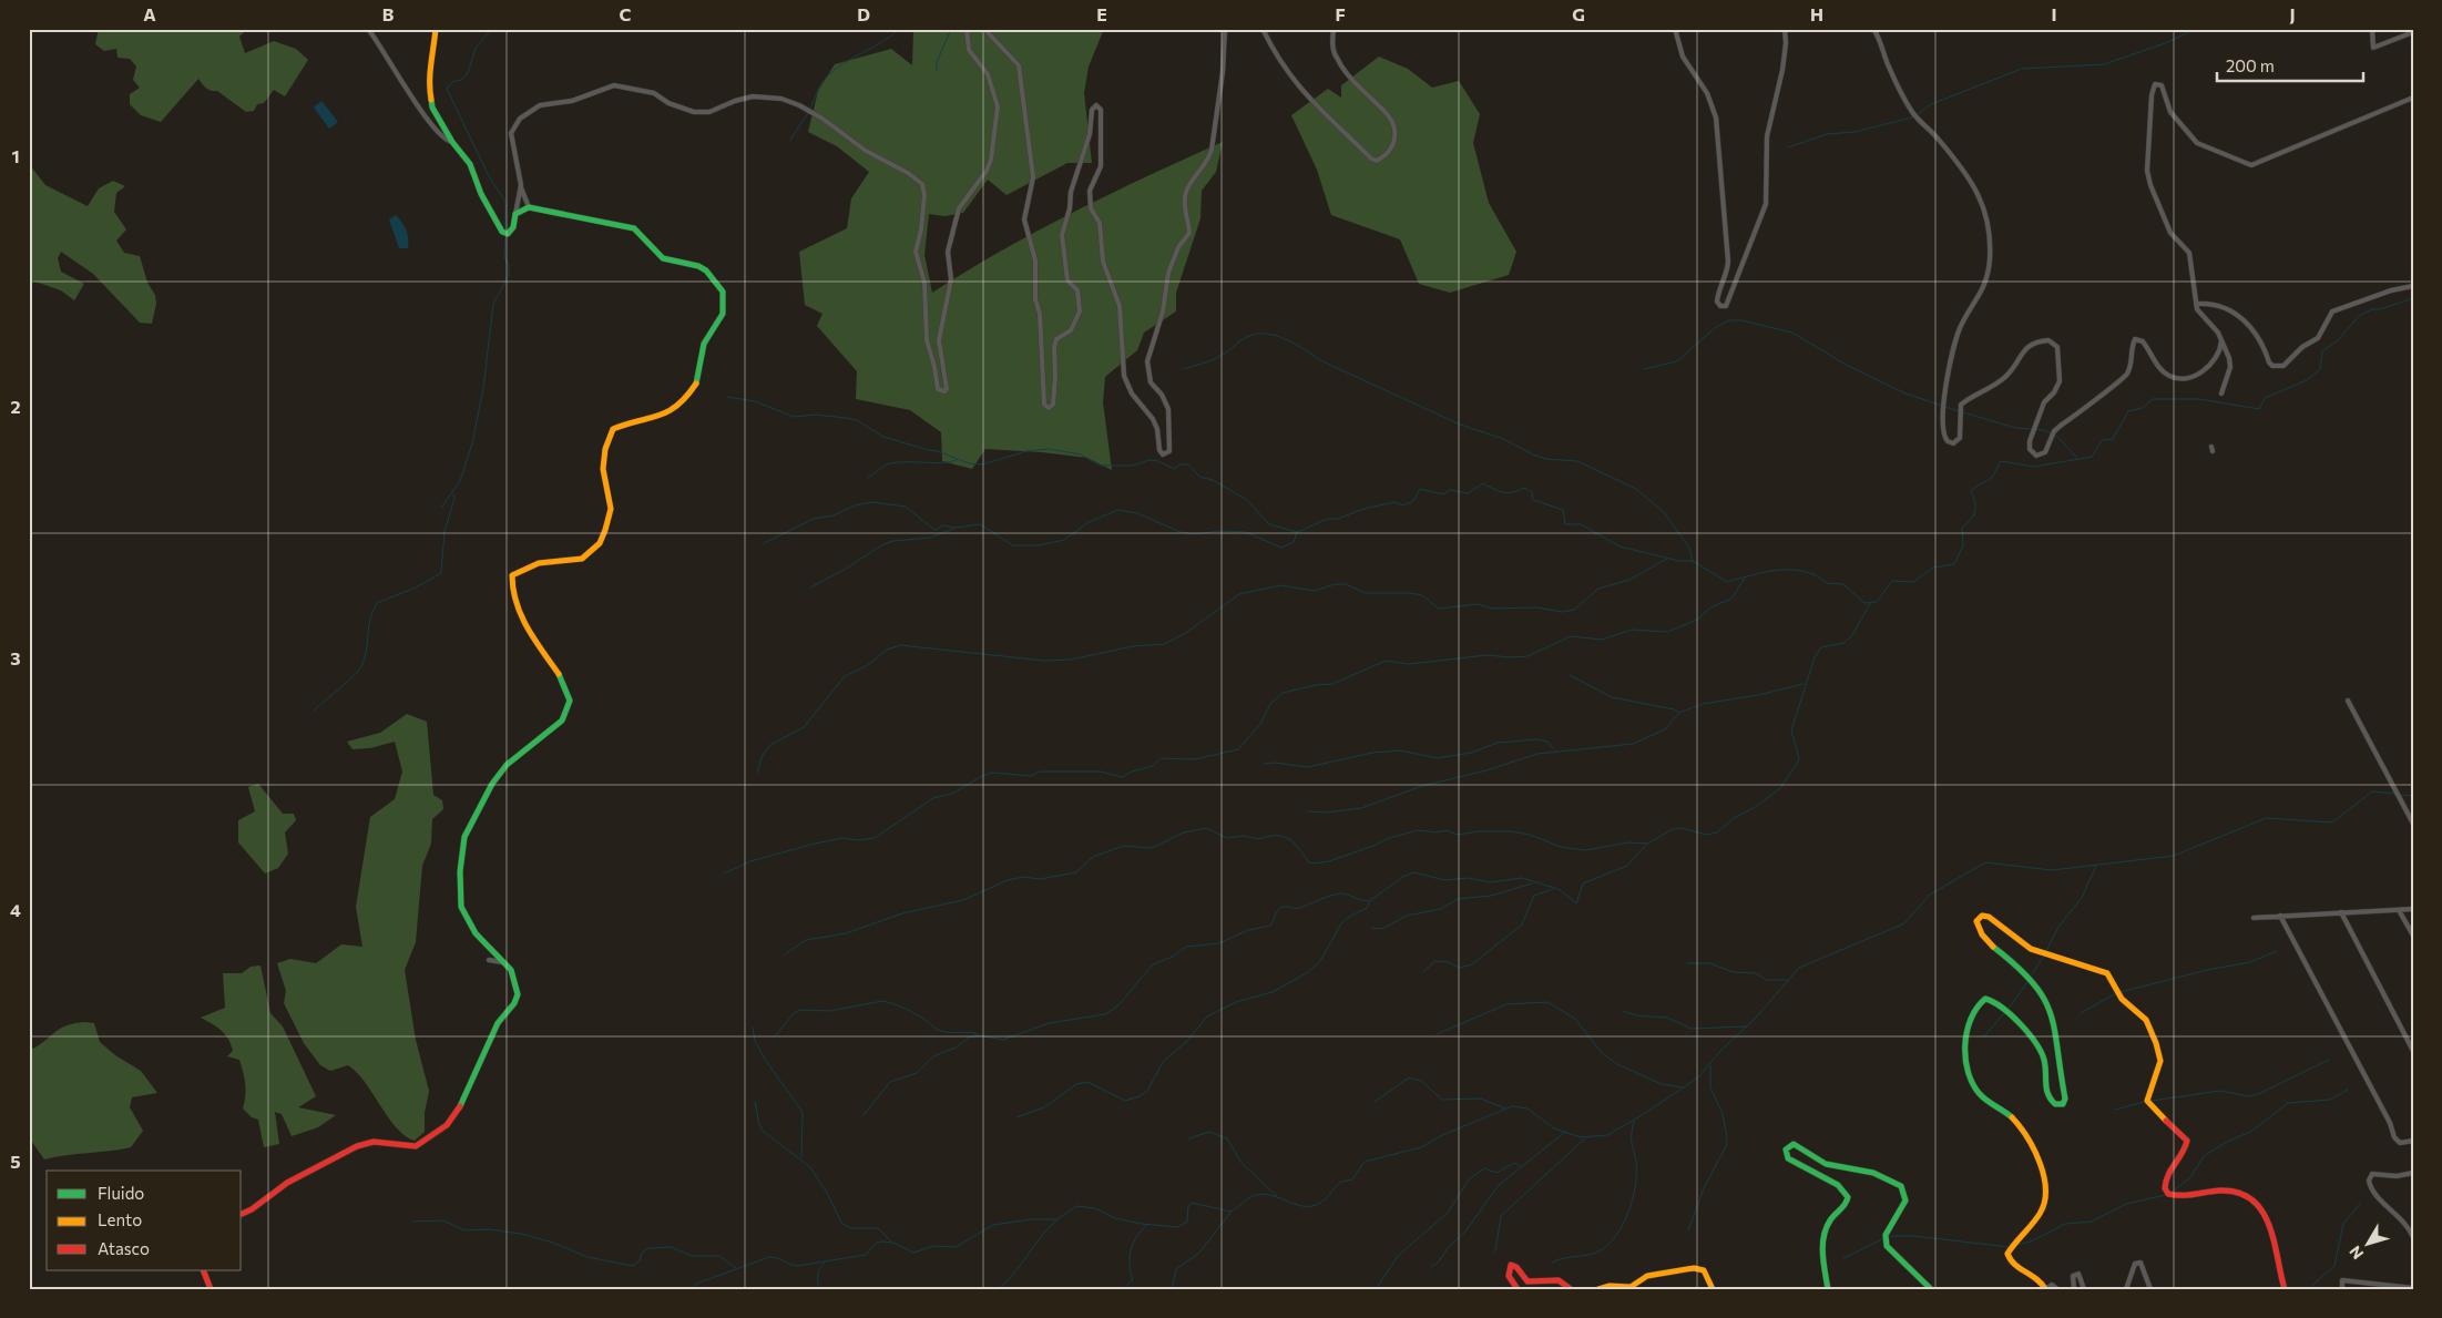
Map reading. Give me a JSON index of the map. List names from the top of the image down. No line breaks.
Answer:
{"legend":["Fluido","Lento","Atasco"],"scale_bar":"200 m","north":"bottom left","grid":{"columns":["A","B","C","D","E","F","G","H","I","J"],"rows":["1","2","3","4","5"]}}
